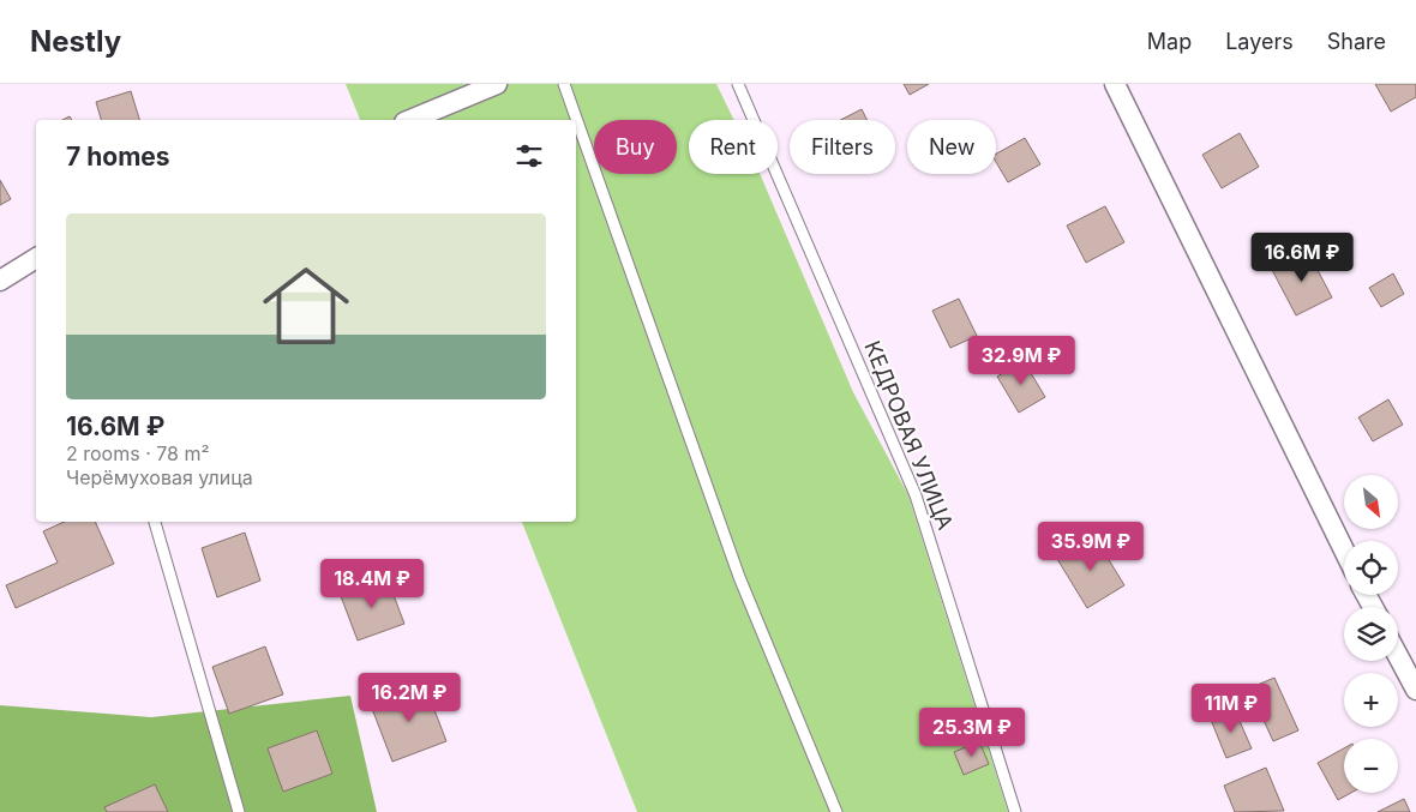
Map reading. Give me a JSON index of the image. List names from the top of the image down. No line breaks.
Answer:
{"streets":{"lane":["КЕДРОВАЯ УЛИЦА"]},"north":"bottom right","page":{"header":"Nestly","nav":["Map","Layers","Share"],"chip":["Buy","Rent","Filters","New"],"heading":"7 homes","list":[{"name":"16.6M ₽","note":"2 rooms · 78 m² · Черёмуховая улица"}],"price":["16.6M ₽","32.9M ₽","35.9M ₽","18.4M ₽","16.2M ₽","11M ₽","25.3M ₽"],"map_buttons":["+","−"]}}
